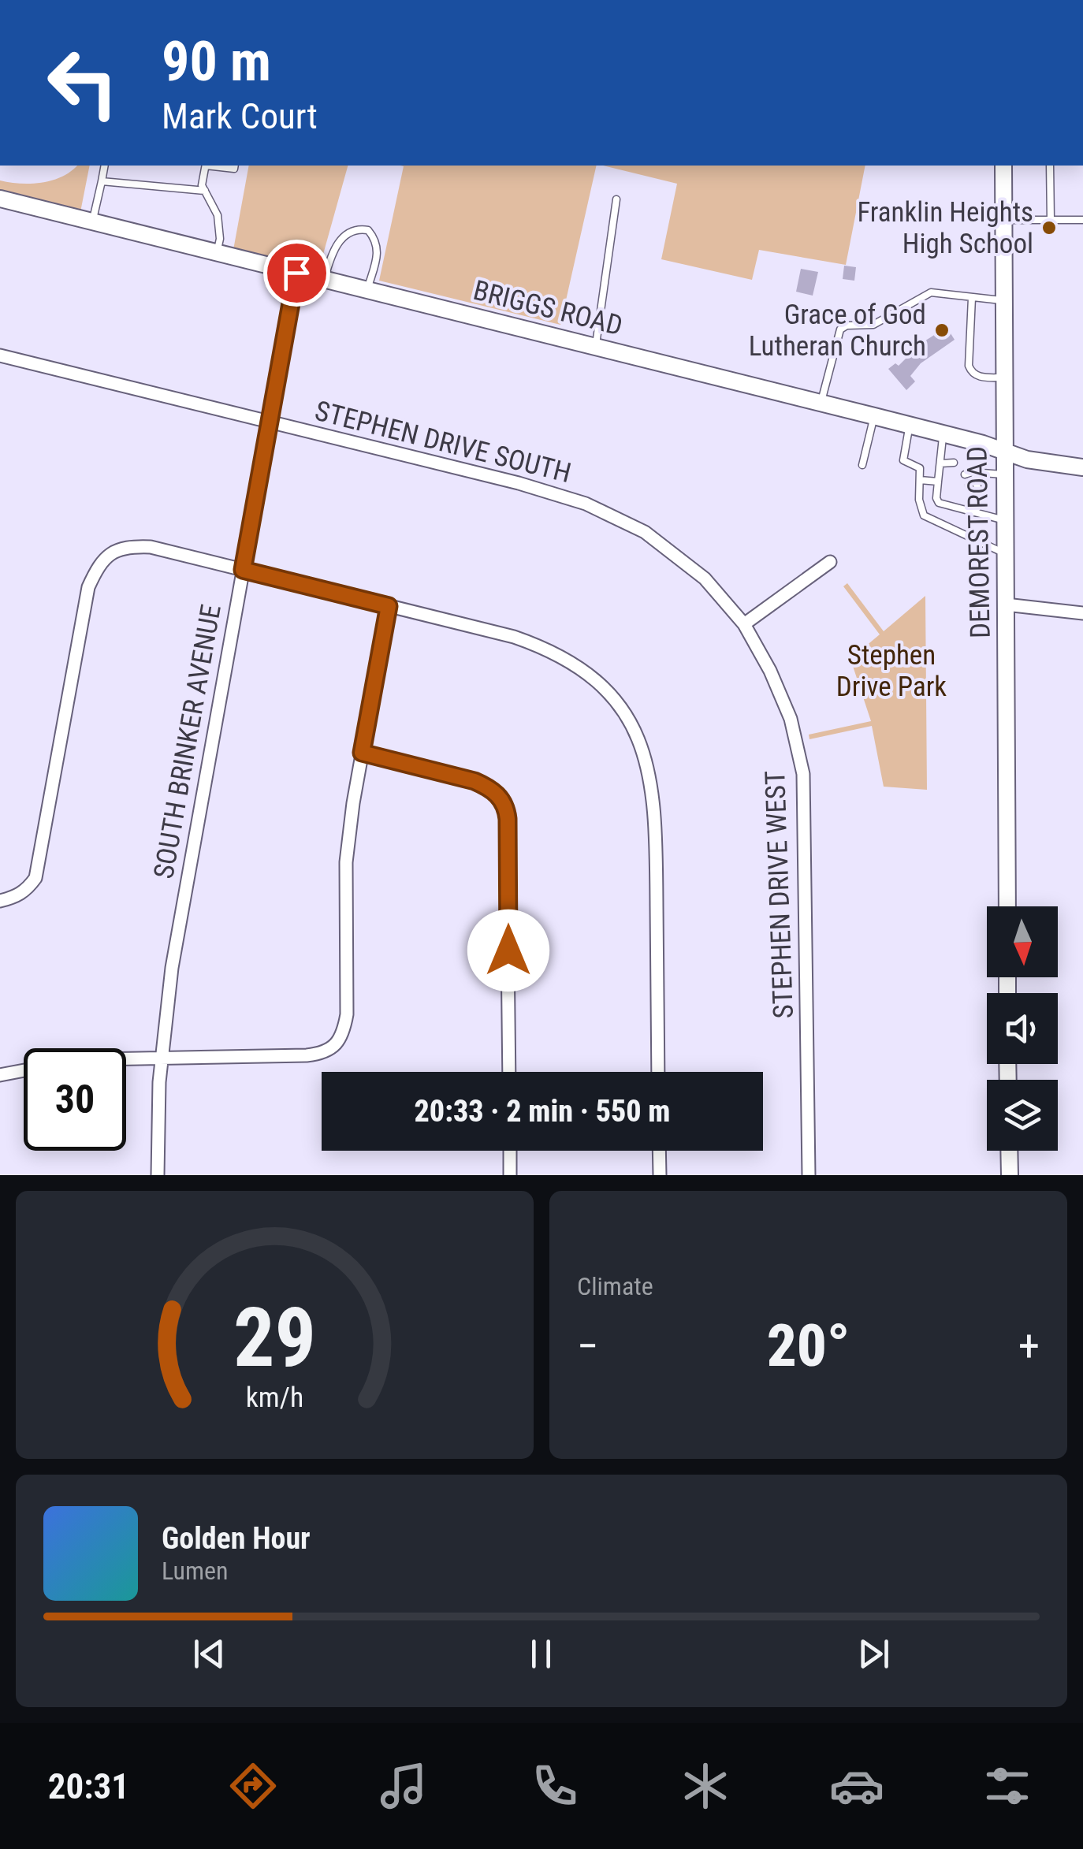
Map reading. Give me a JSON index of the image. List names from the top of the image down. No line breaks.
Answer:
{"streets":{"street":["BRIGGS ROAD","STEPHEN DRIVE SOUTH","DEMOREST ROAD","SOUTH BRINKER AVENUE","STEPHEN DRIVE WEST"]},"crossings":[["BRIGGS ROAD","DEMOREST ROAD"],["BRIGGS ROAD","SOUTH BRINKER AVENUE"],["STEPHEN DRIVE SOUTH","SOUTH BRINKER AVENUE"],["STEPHEN DRIVE SOUTH","STEPHEN DRIVE WEST"]],"parks":["Stephen Drive Park"],"places":["Franklin Heights High School","Grace of God Lutheran Church"],"north":"bottom","page":{"turn":["90 m","Mark Court"],"limit":"30","trip":"20:33 · 2 min · 550 m","tile":"Climate","heat":["−","20°","+"],"song":["Golden Hour","Lumen"],"tabs":"20:31","gauge":["29","km/h"]}}
